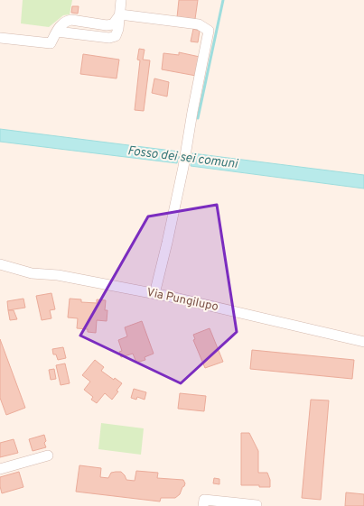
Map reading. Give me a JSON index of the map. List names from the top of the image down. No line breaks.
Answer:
{"streets":{"street":["Via Pungilupo"]},"water":["Fosso dei sei comuni"]}
